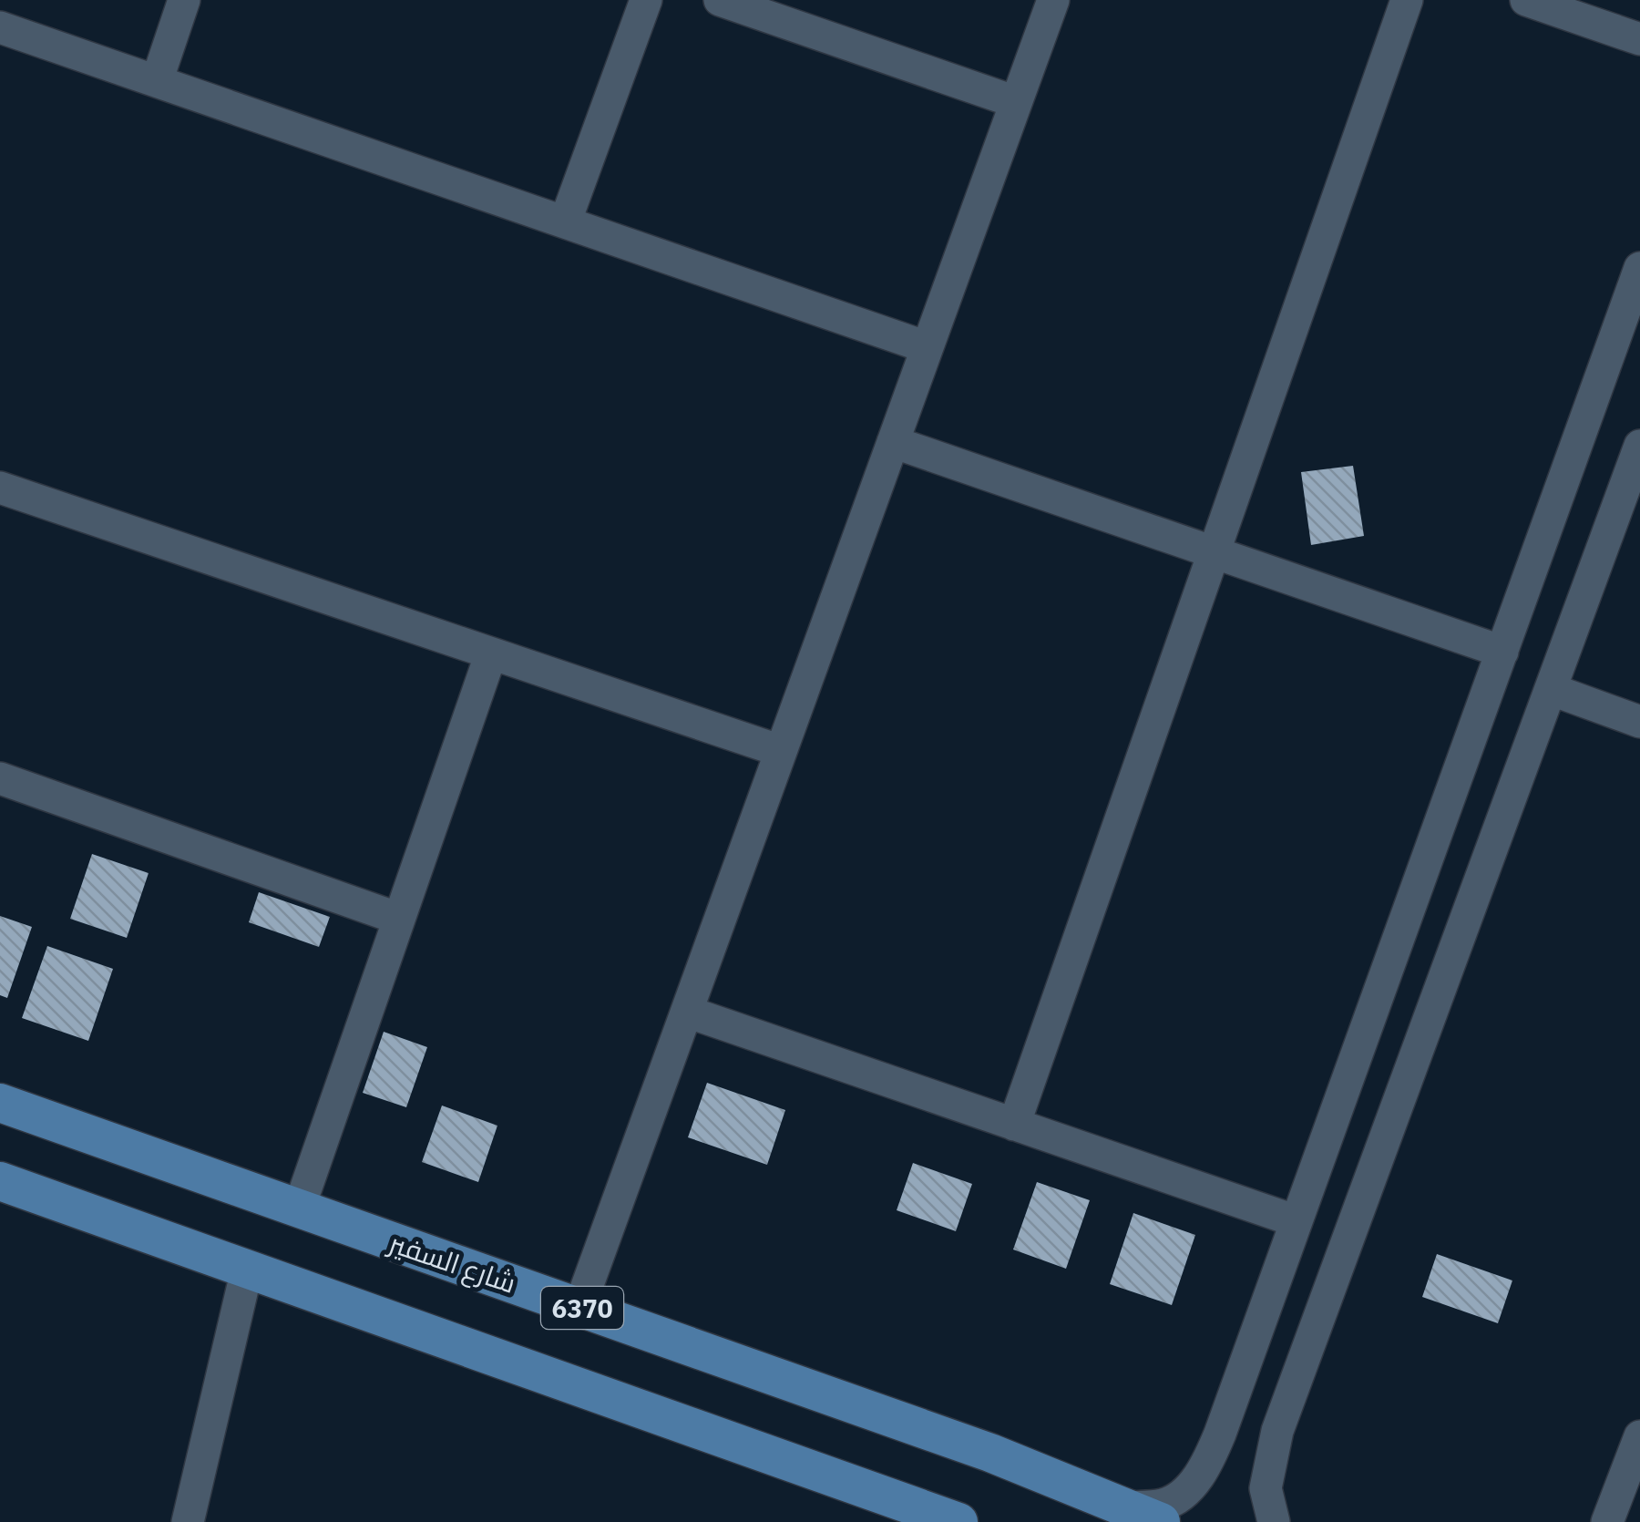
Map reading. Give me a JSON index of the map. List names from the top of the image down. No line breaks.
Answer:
{"streets":{"main road":["شارع السفير","6370"]}}
